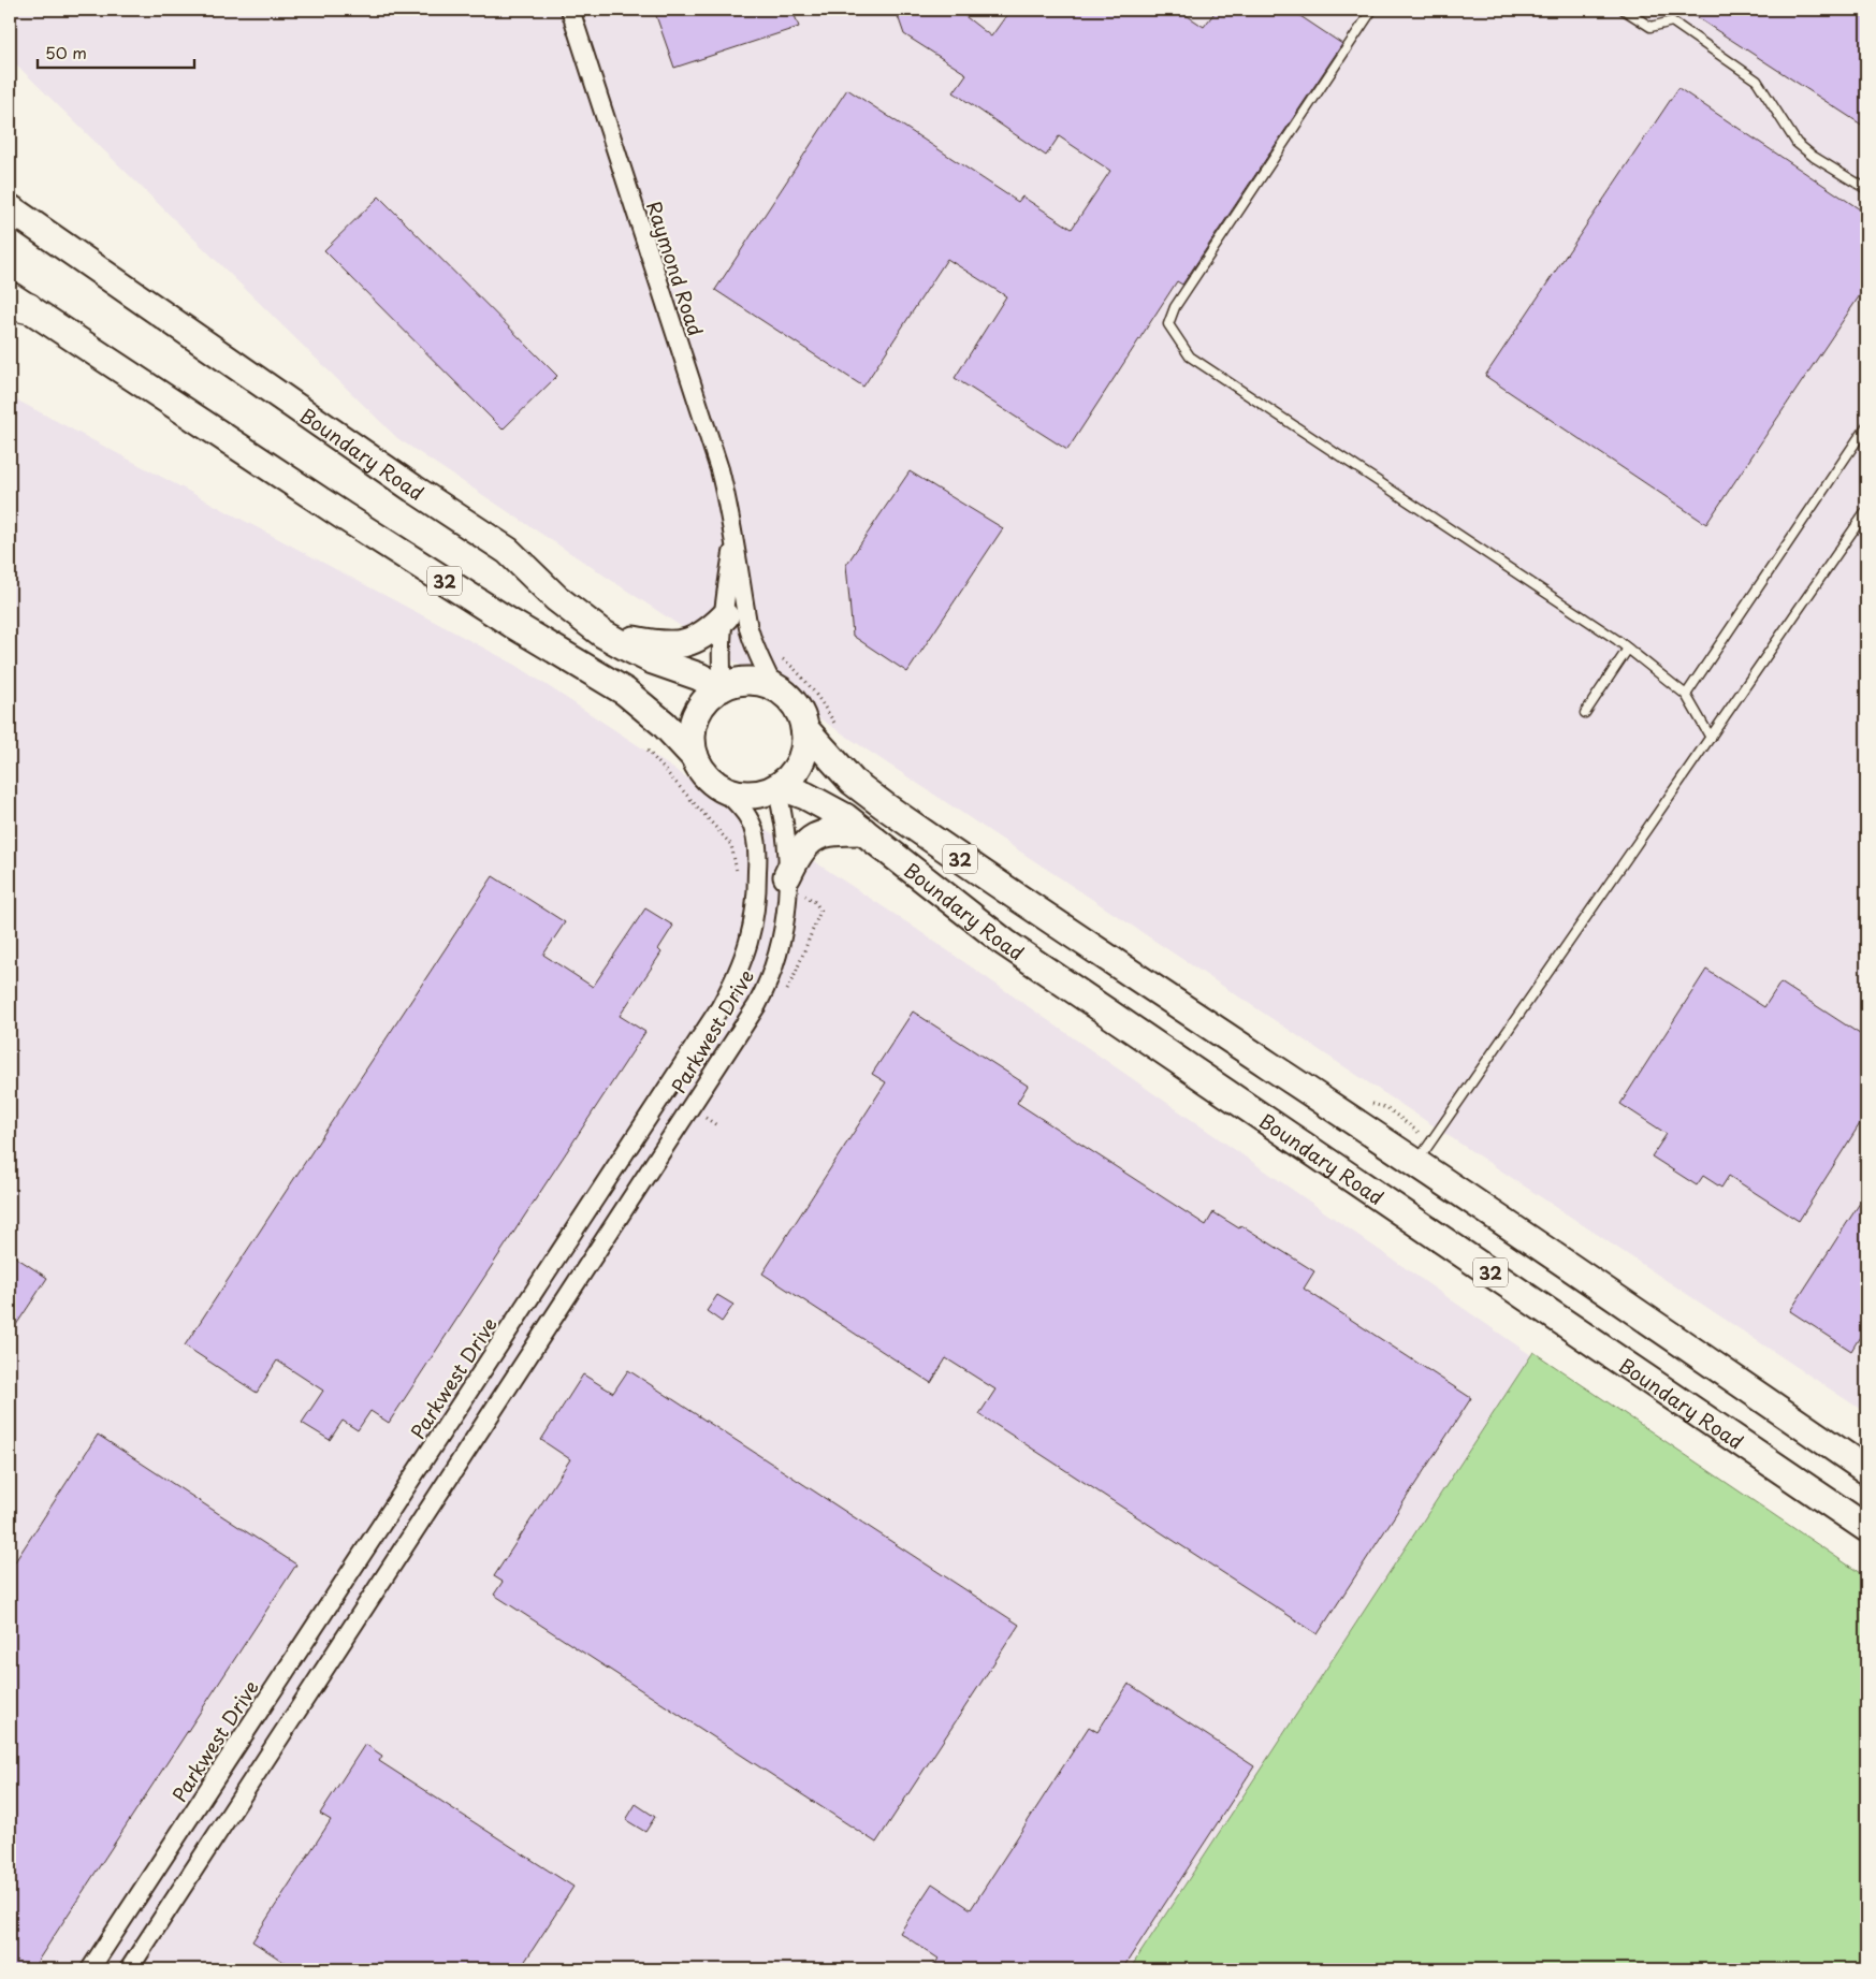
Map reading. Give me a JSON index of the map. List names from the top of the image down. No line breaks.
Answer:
{"streets":{"main road":["Boundary Road","32"],"street":["Raymond Road","Parkwest Drive"]},"crossings":[["Raymond Road","Boundary Road"],["Raymond Road","32"],["Raymond Road","Parkwest Drive"],["Boundary Road","32"],["Boundary Road","Parkwest Drive"],["32","Parkwest Drive"]],"scale_bar":"50 m"}
